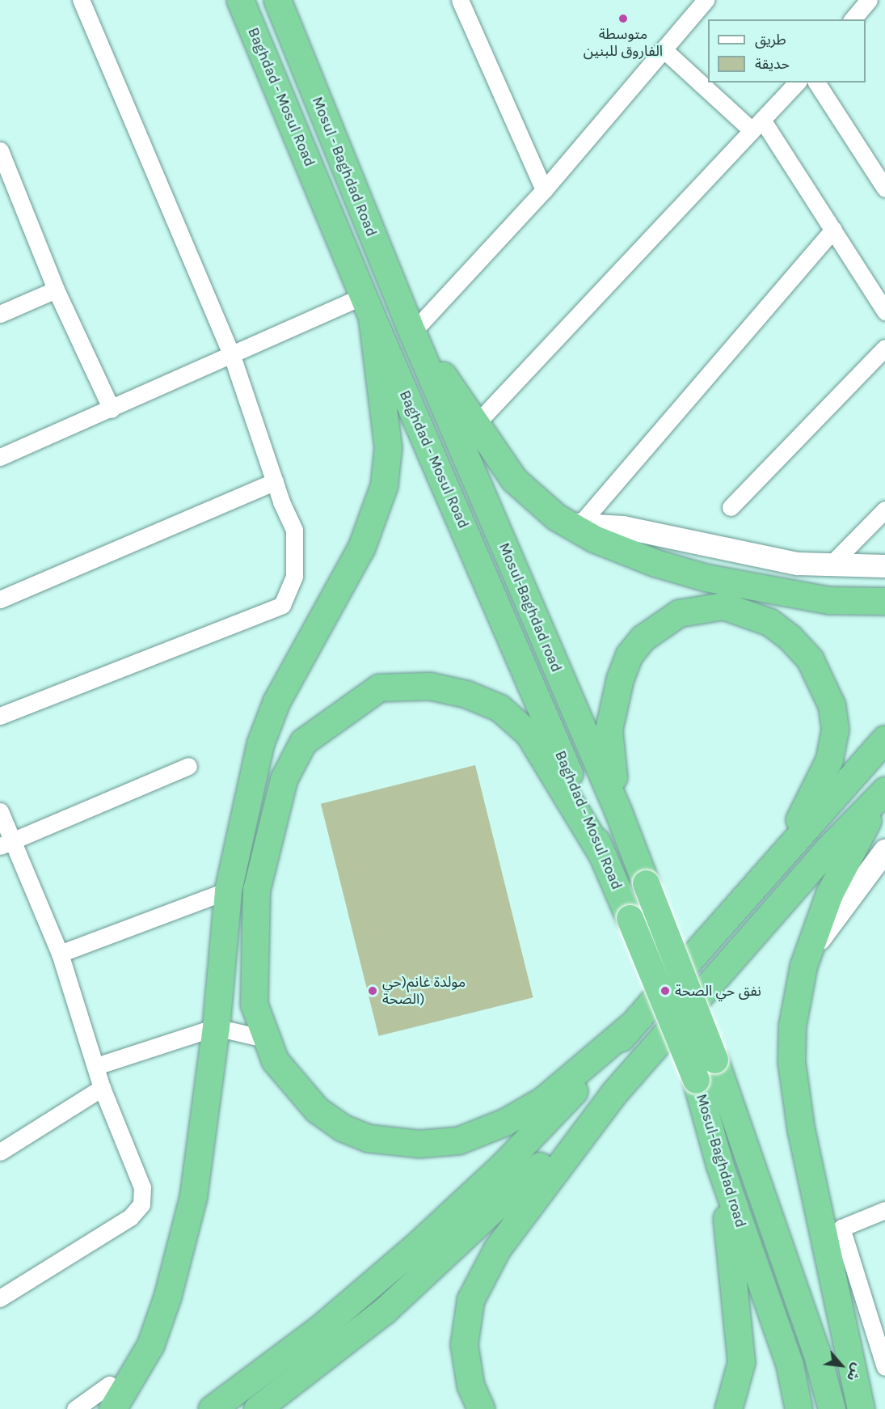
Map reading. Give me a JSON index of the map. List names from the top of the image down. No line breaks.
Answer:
{"streets":{"highway":["Baghdad - Mosul Road","Mosul - Baghdad Road","Mosul-Baghdad road"]},"crossings":[["Baghdad - Mosul Road","Mosul-Baghdad road"],["Mosul - Baghdad Road","Mosul-Baghdad road"]],"places":["متوسطة الفاروق للبنين","مولدة غانم(حي الصحة)","نفق حي الصحة"],"legend":["طريق","حديقة"],"north":"bottom right"}
